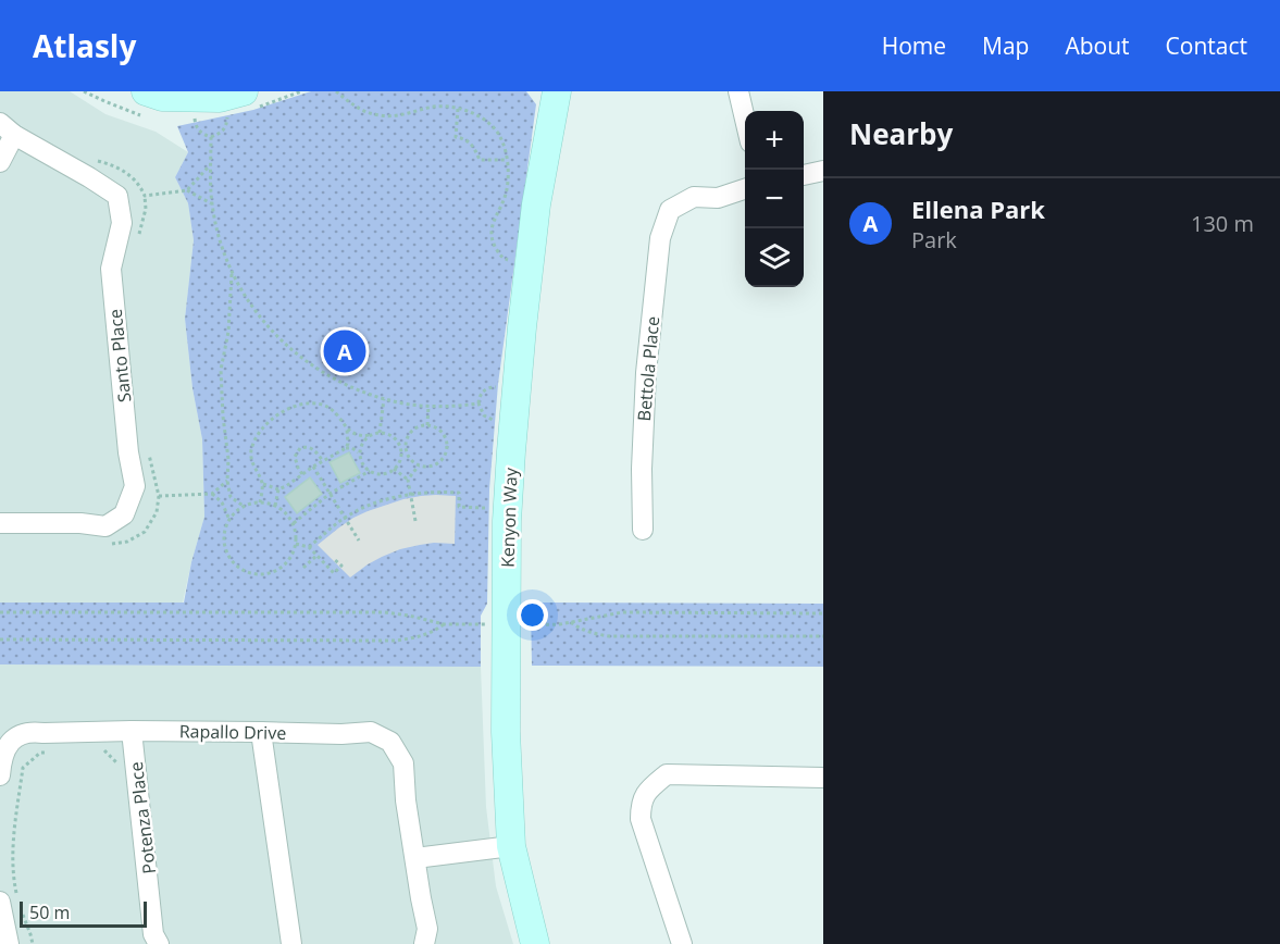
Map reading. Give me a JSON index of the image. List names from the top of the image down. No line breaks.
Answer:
{"streets":{"street":["Santo Place","Bettola Place","Kenyon Way","Rapallo Drive","Potenza Place"]},"crossings":[["Rapallo Drive","Potenza Place"]],"scale_bar":"50 m","page":{"header":"Atlasly","nav":["Home","Map","About","Contact"],"heading":"Nearby","map_buttons":["+","−"],"list":[{"mark":"A","name":"Ellena Park","note":"Park","value":"130 m"}],"pins":"A","scale":"50 m"}}
